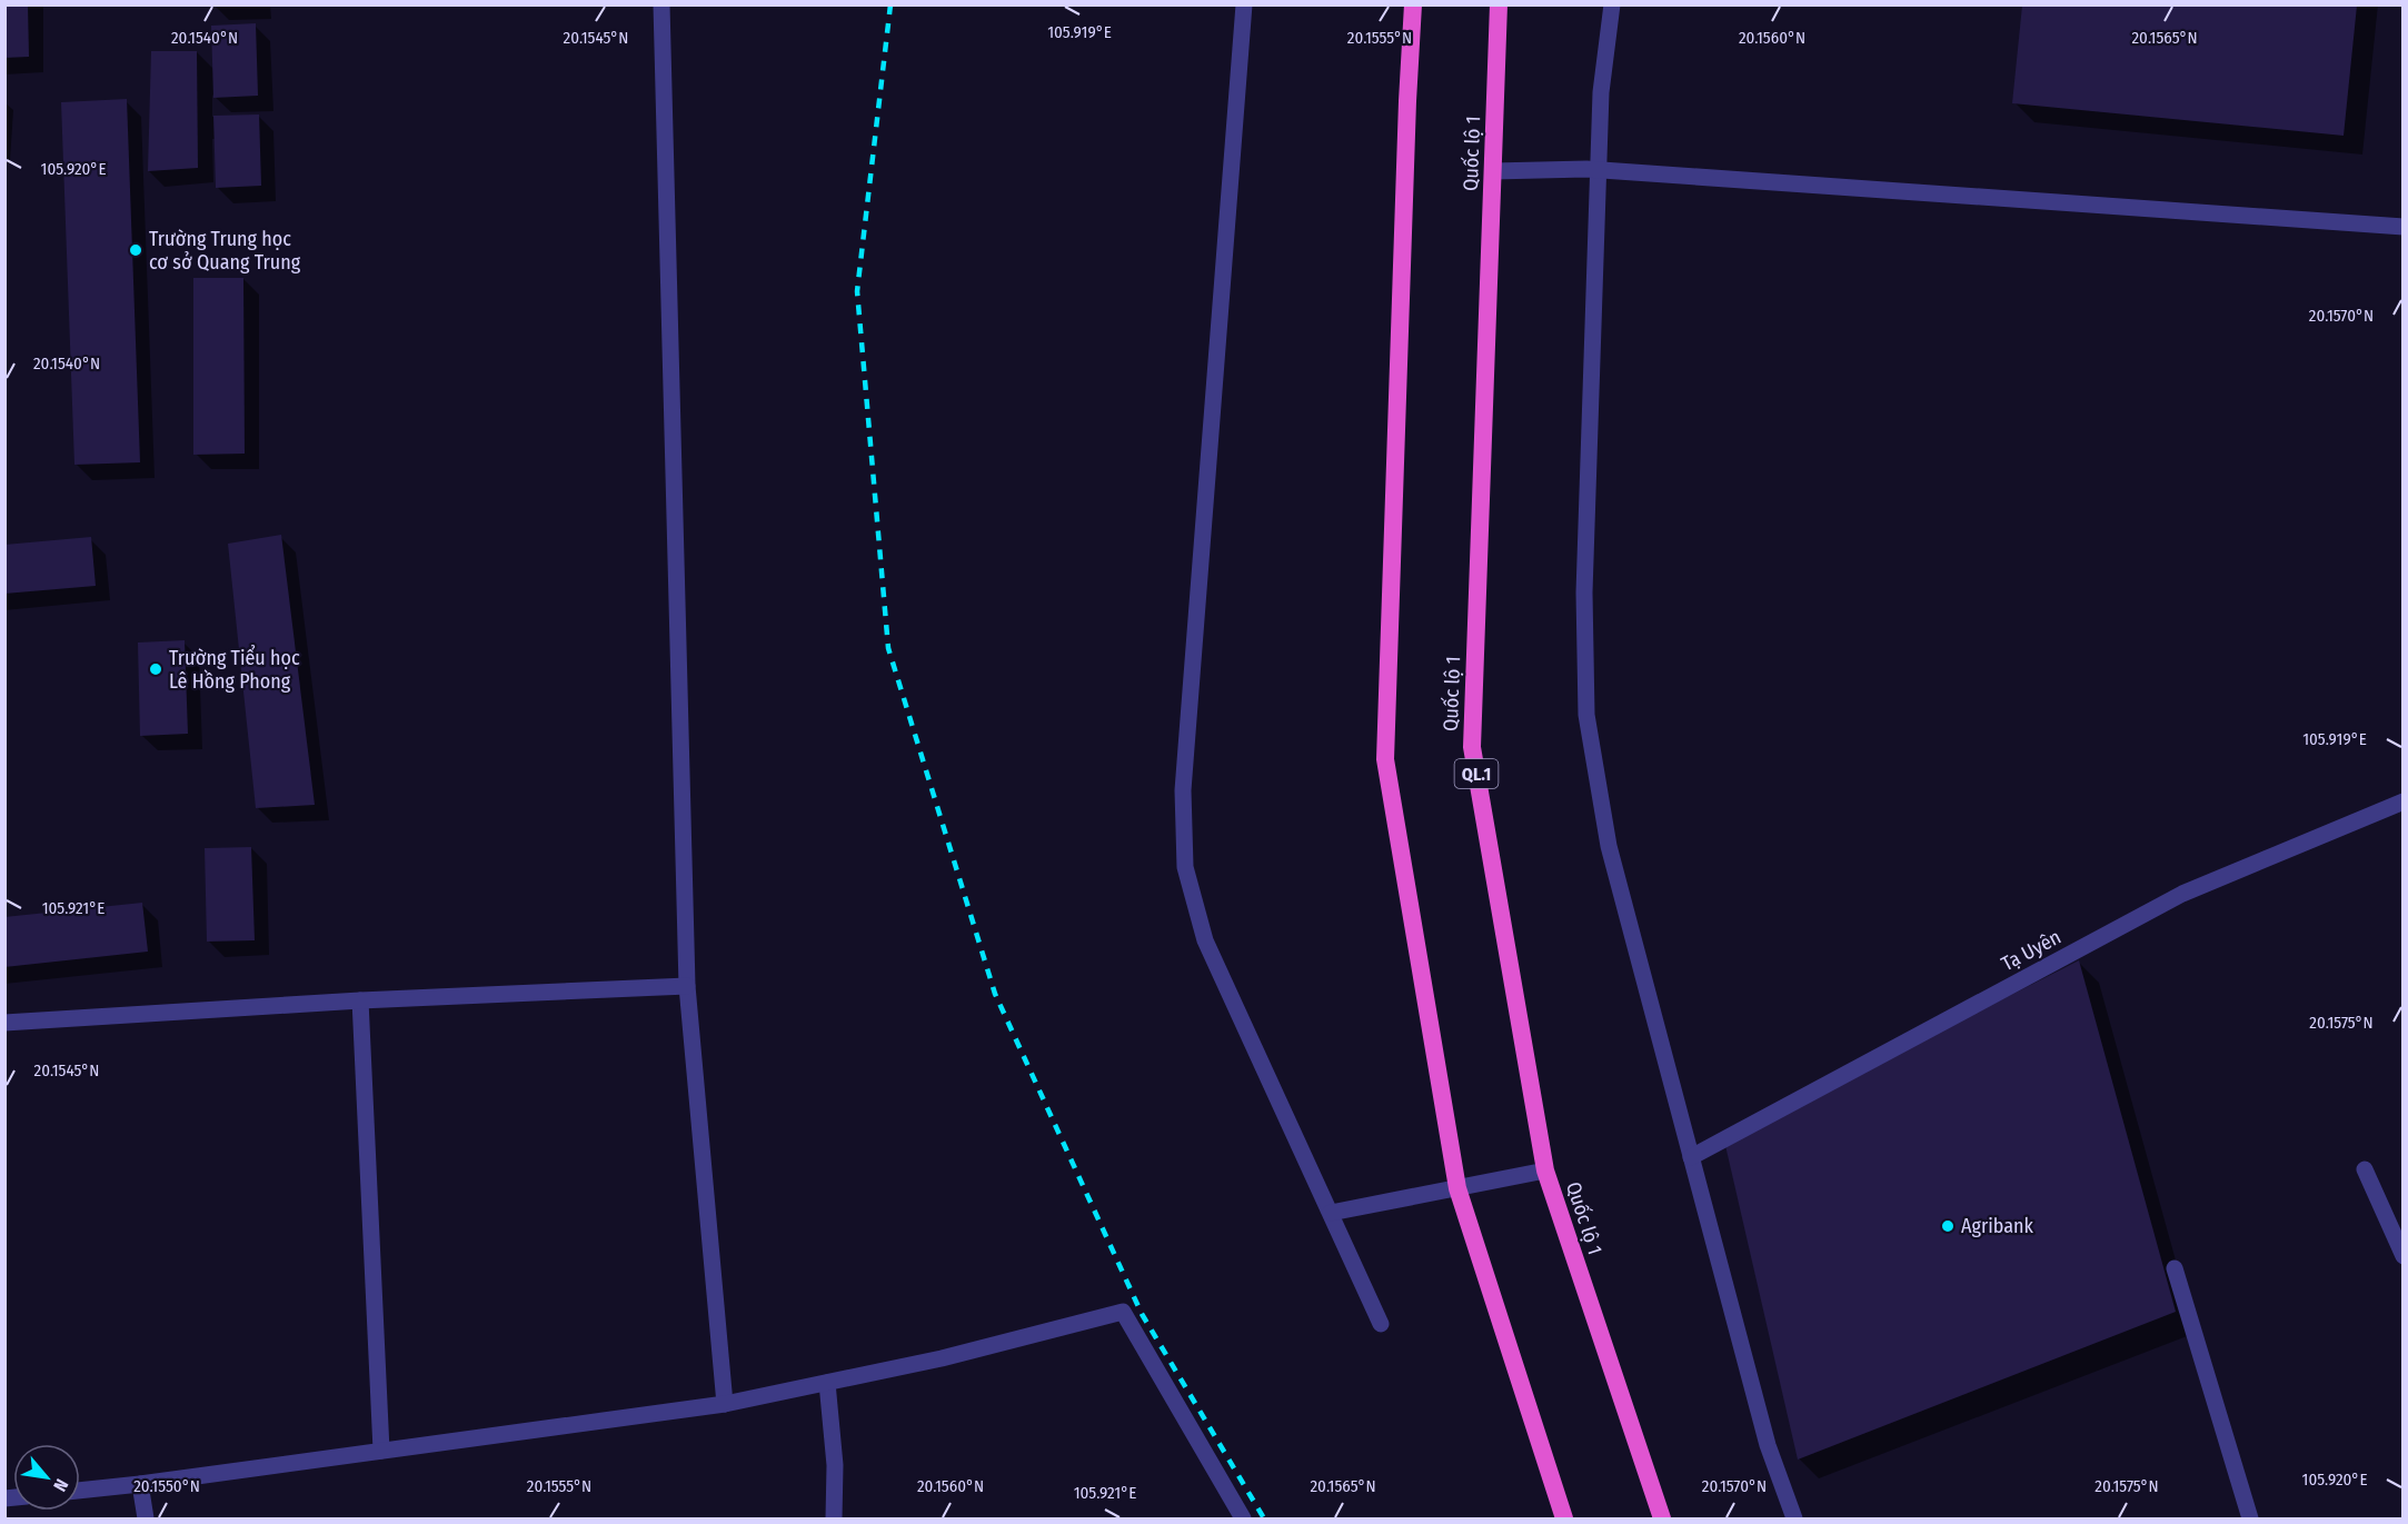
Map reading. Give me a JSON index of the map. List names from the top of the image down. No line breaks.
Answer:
{"streets":{"highway":["Quốc lộ 1","QL.1"],"street":["Tạ Uyên"]},"places":["Trường Trung học cơ sở Quang Trung","Trường Tiểu học Lê Hồng Phong","Agribank"],"north":"bottom right","coordinates":["105.919°E","20.1540°N","20.1545°N","20.1555°N","20.1560°N","20.1565°N","105.920°E","20.1570°N","105.921°E","20.1575°N","20.1550°N"]}
